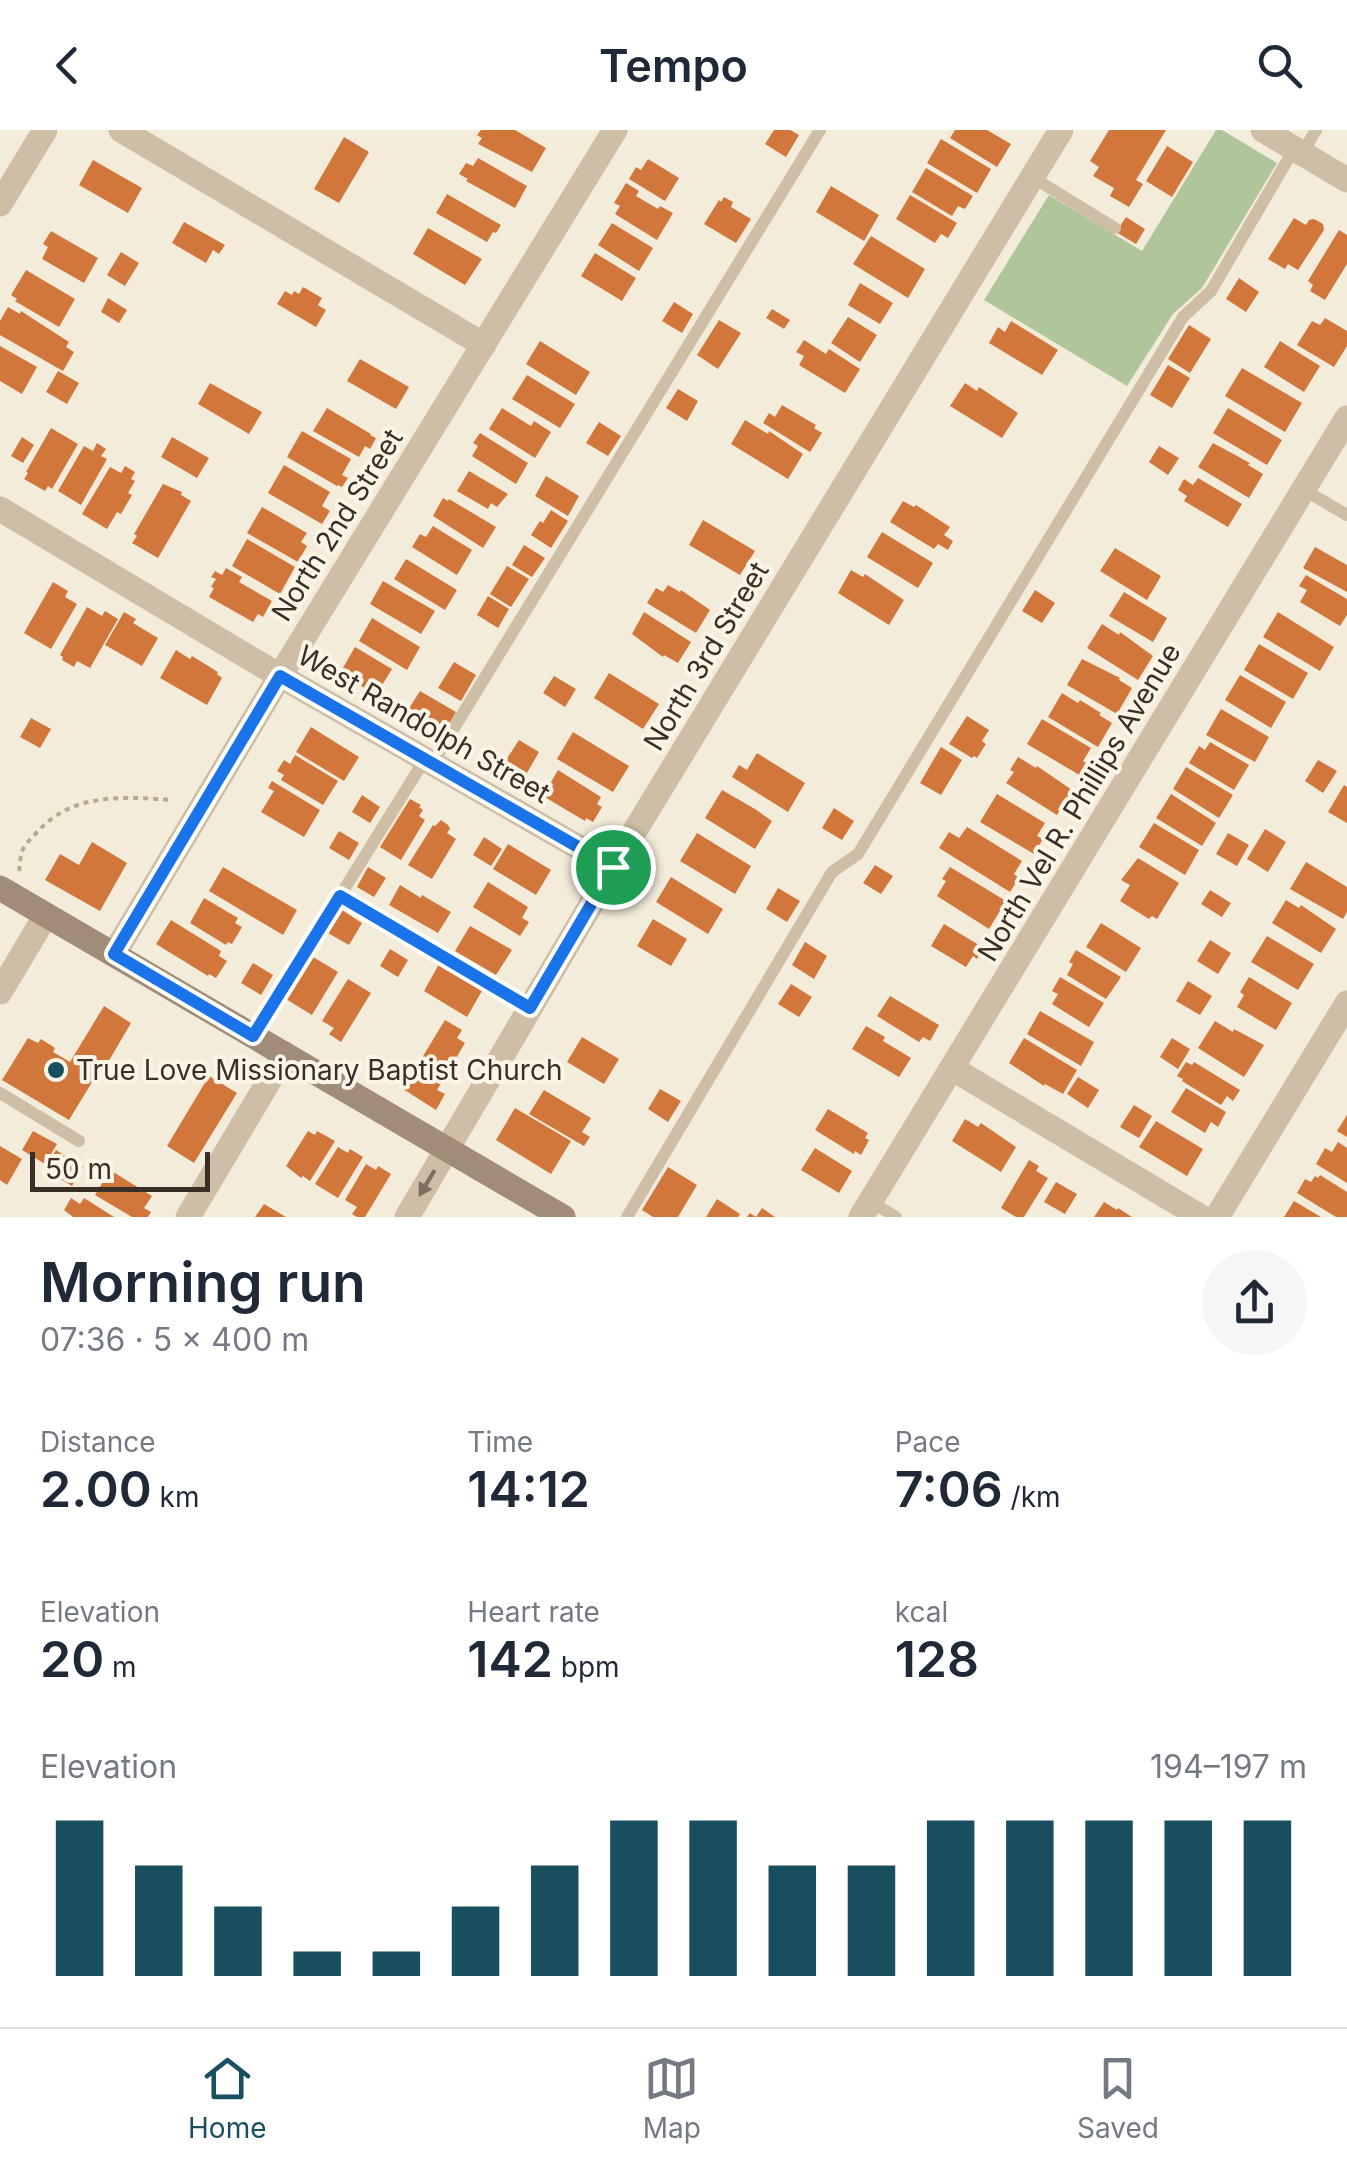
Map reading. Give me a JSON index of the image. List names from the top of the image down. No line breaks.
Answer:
{"streets":{"street":["North 2nd Street","North 3rd Street","West Randolph Street","North Vel R. Phillips Avenue"]},"crossings":[["North 2nd Street","West Randolph Street"],["North 3rd Street","West Randolph Street"]],"places":["True Love Missionary Baptist Church"],"scale_bar":"50 m","page":{"header":"Tempo","scale":"50 m","heading":["Morning run","07:36 · 5 × 400 m"],"stats":[["Distance","2.00 km"],["Time","14:12"],["Pace","7:06 /km"],["Elevation","20 m"],["Heart rate","142 bpm"],["kcal","128"]],"chart":["Elevation","194–197 m"],"tabs":["Home","Map","Saved"]}}
